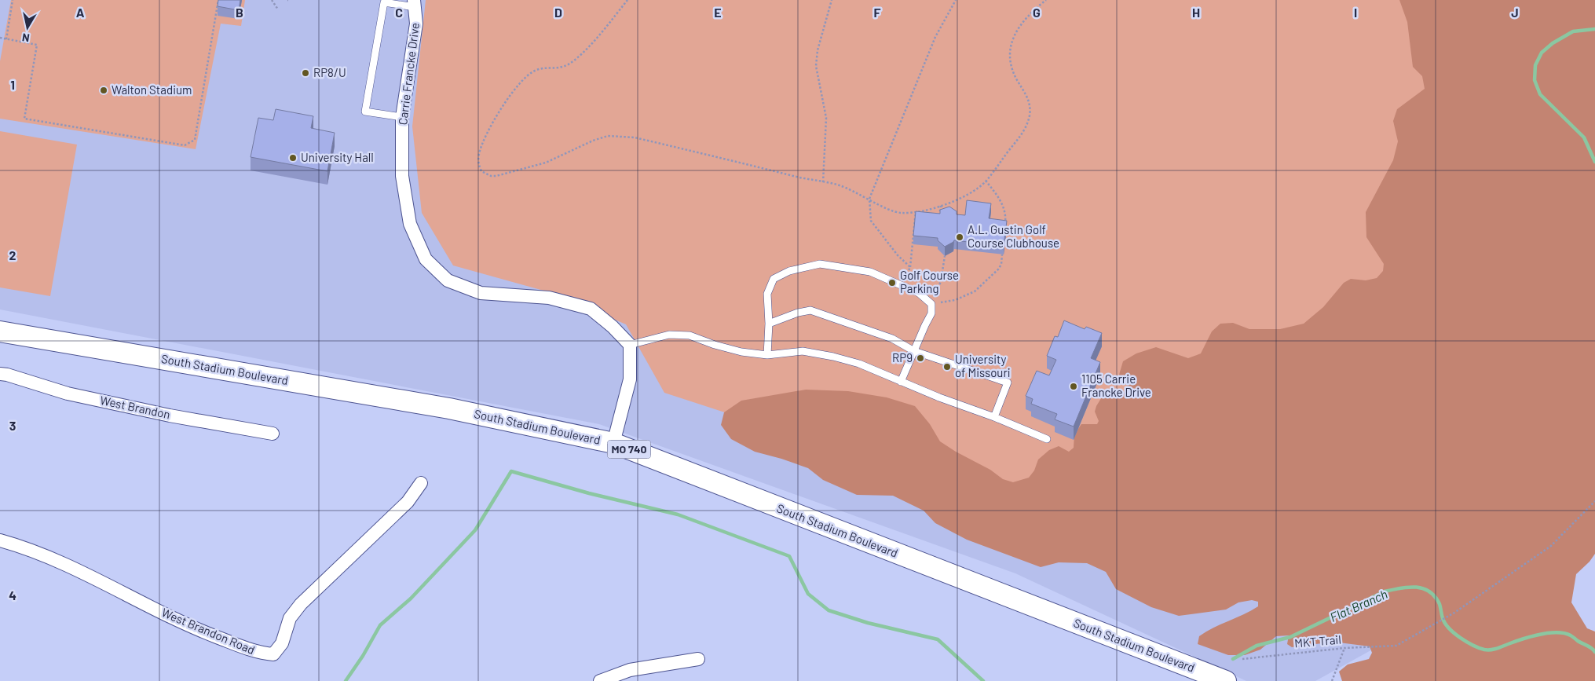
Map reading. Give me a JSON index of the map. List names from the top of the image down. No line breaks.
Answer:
{"streets":{"main road":["South Stadium Boulevard","MO 740"],"street":["Carrie Francke Drive","West Brandon","West Brandon Road"],"path":["MKT Trail"]},"water":["Flat Branch"],"places":["RP8/U","Walton Stadium","University Hall","A.L. Gustin Golf Course Clubhouse","Golf Course Parking","RP9","University of Missouri","1105 Carrie Francke Drive"],"north":"bottom","grid":{"columns":["A","B","C","D","E","F","G","H","I","J"],"rows":["1","2","3","4"]}}
